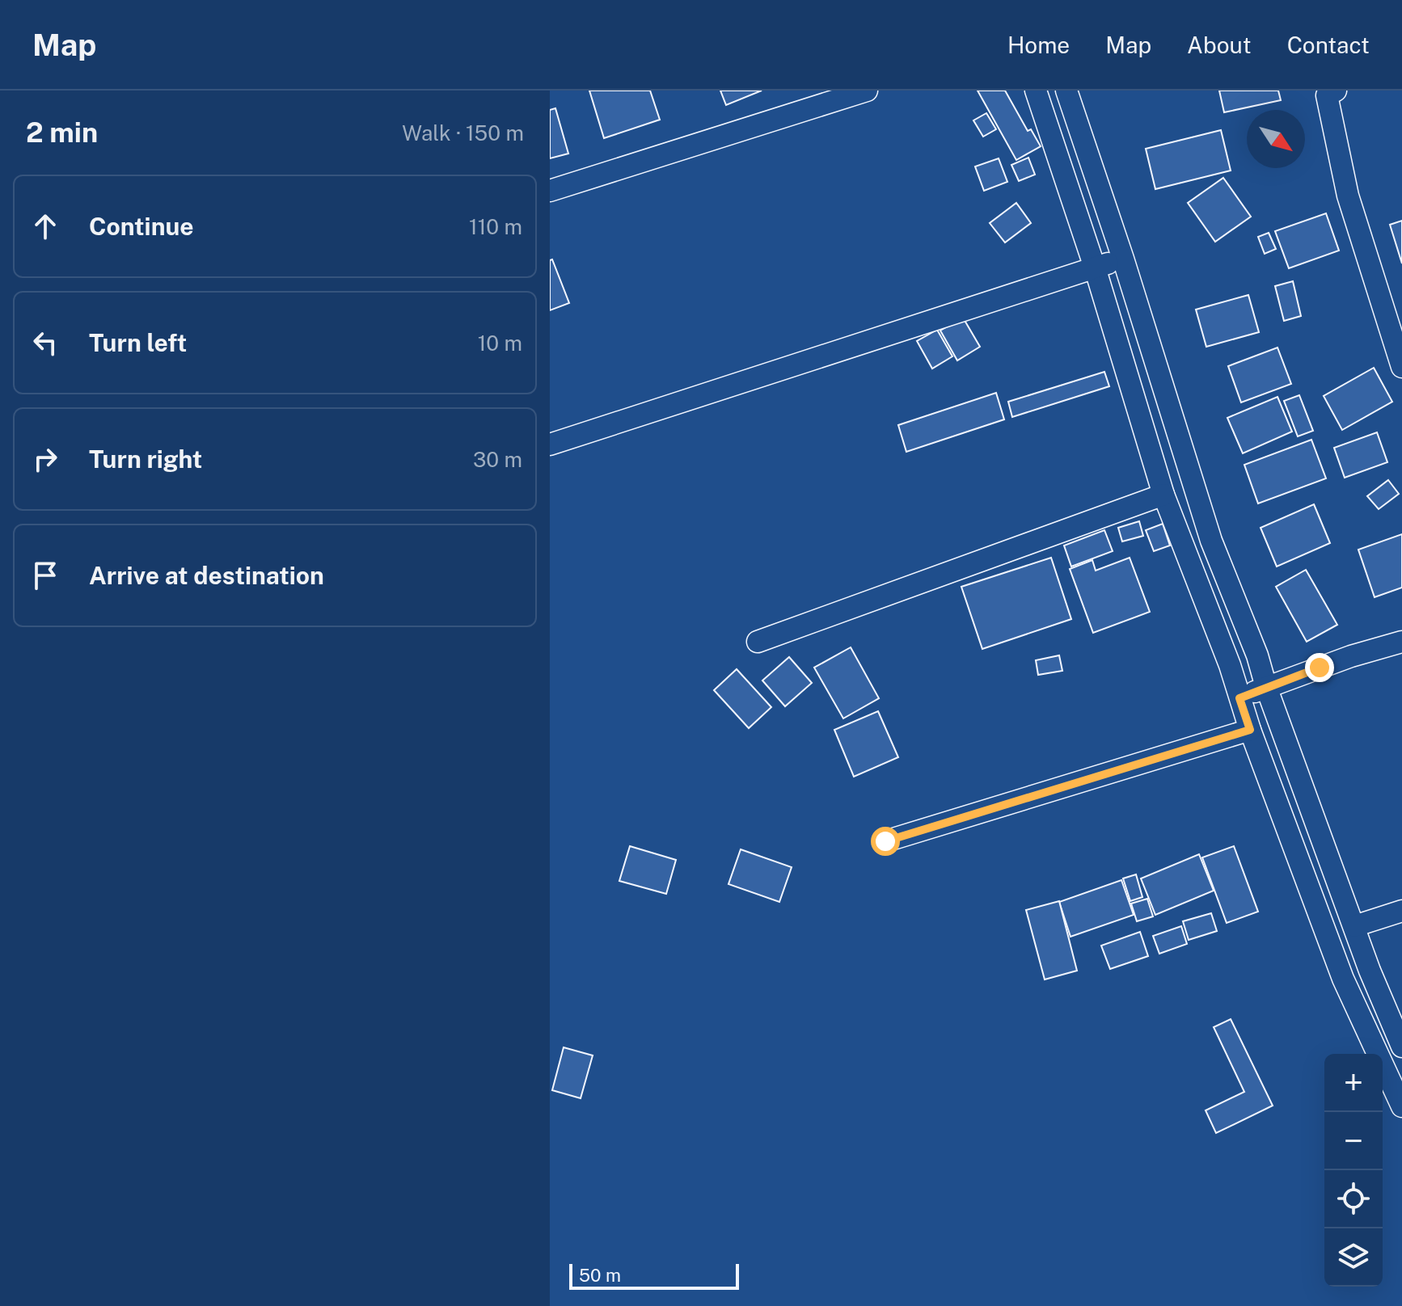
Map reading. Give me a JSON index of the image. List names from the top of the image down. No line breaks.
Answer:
{"scale_bar":"50 m","north":"bottom right","page":{"header":"Map","nav":["Home","Map","About","Contact"],"heading":["2 min","Walk · 150 m"],"list":[["Continue","110 m"],["Turn left","10 m"],["Turn right","30 m"],"Arrive at destination"],"map_buttons":["+","−"],"scale":"50 m"}}
